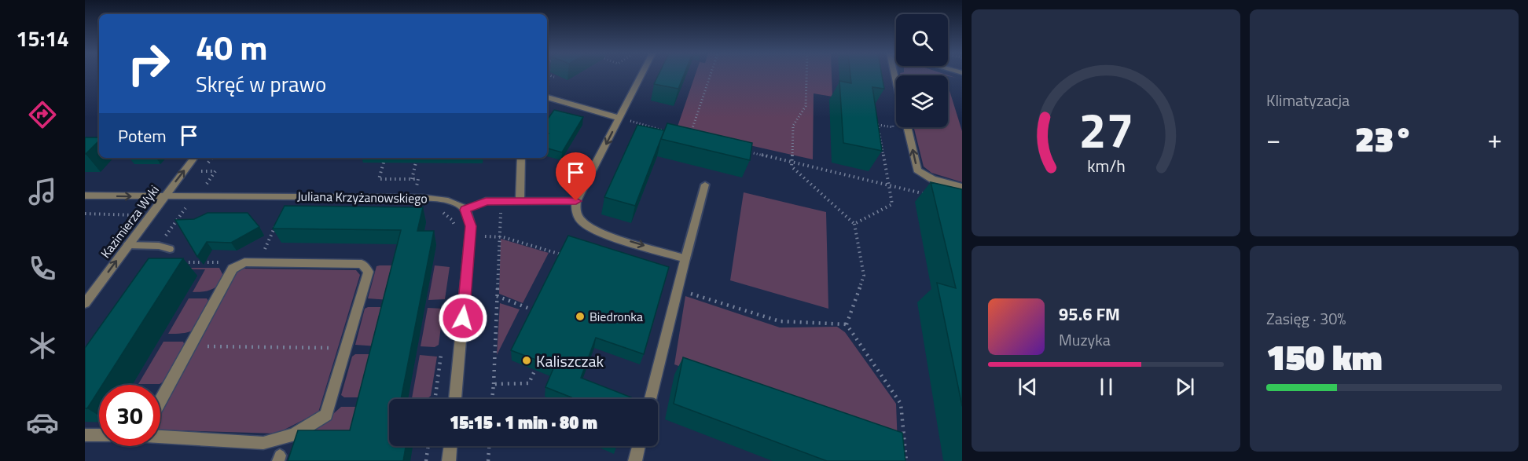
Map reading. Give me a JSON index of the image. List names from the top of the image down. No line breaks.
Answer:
{"streets":{"street":["Juliana Krzyżanowskiego","Kazimierza Wyki"]},"crossings":[["Juliana Krzyżanowskiego","Kazimierza Wyki"]],"one_way":["Kazimierza Wyki"],"places":["Biedronka","Kaliszczak"],"page":{"tabs":"15:14","tile":["Klimatyzacja",["Zasięg · 30%","150 km"]],"turn":["40 m","Skręć w prawo"],"then":"Potem","heat":["−","23°","+"],"song":["95.6 FM","Muzyka"],"limit":"30","trip":"15:15 · 1 min · 80 m","gauge":["27","km/h"]}}
